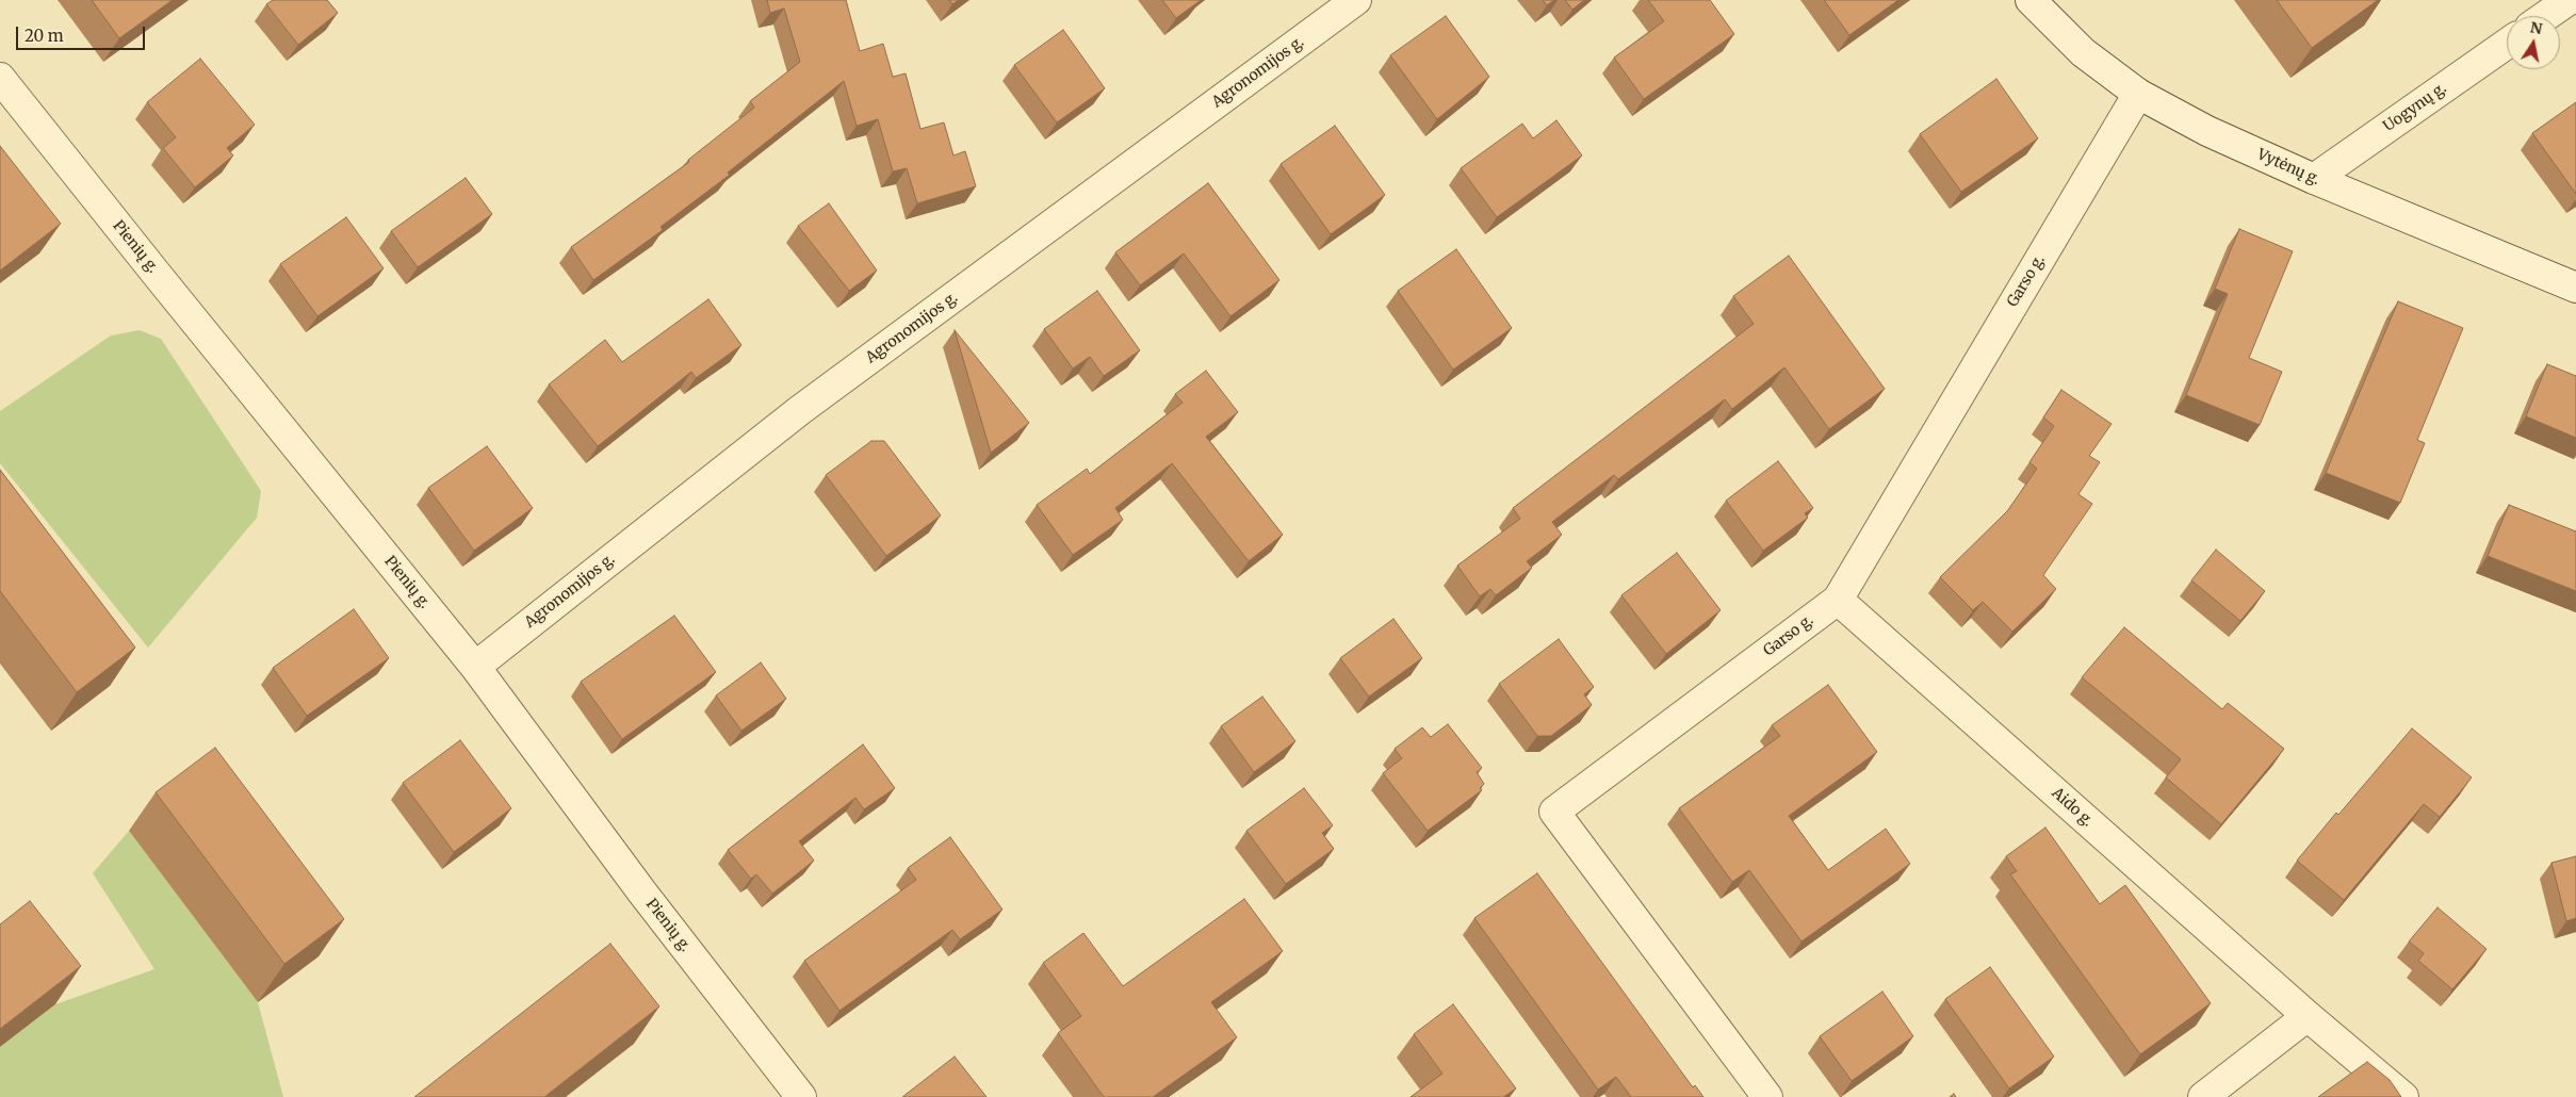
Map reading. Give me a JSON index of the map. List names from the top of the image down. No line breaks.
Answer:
{"streets":{"street":["Agronomijos g.","Uogynų g.","Vytėnų g.","Pienių g.","Garso g.","Aido g."]},"crossings":[["Agronomijos g.","Pienių g."],["Uogynų g.","Vytėnų g."],["Vytėnų g.","Garso g."],["Garso g.","Aido g."]],"scale_bar":"20 m","north":"top"}
